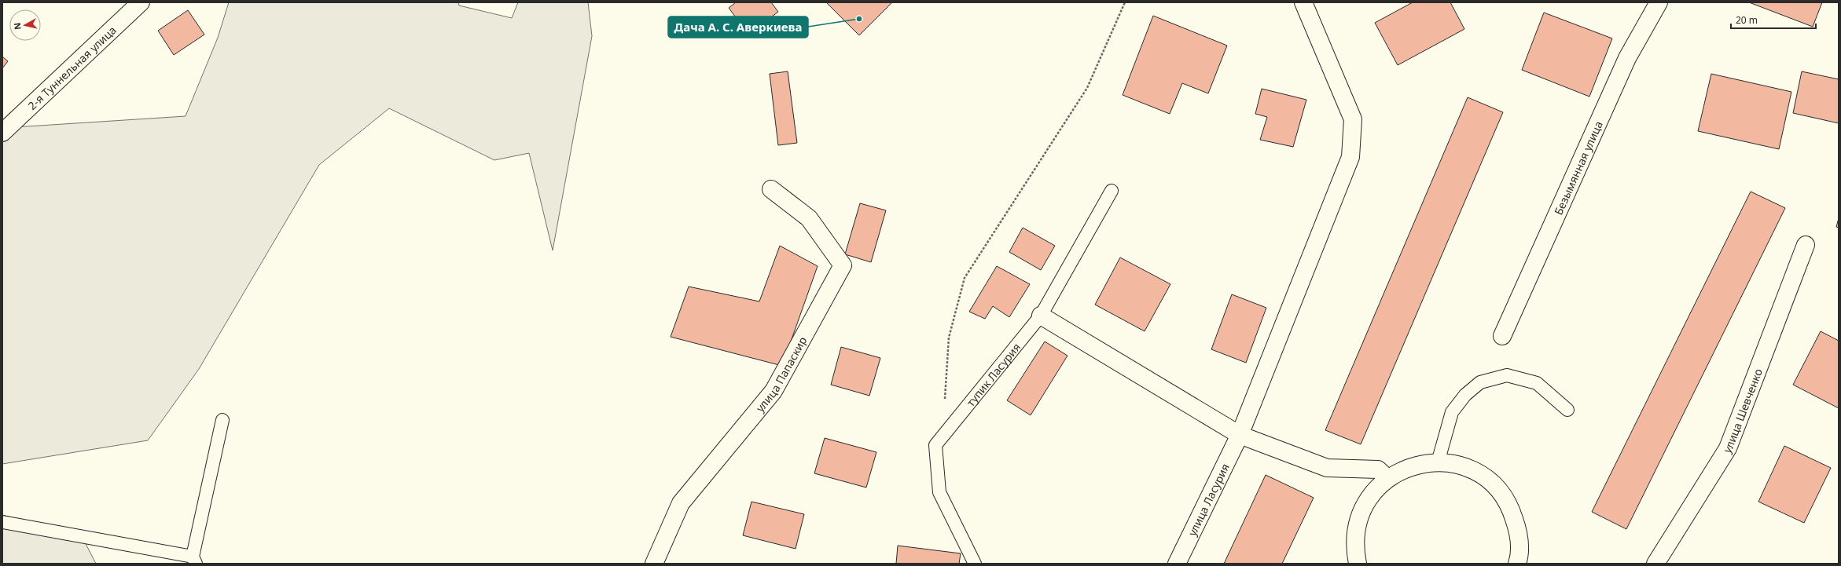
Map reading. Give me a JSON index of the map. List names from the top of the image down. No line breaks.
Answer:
{"streets":{"street":["2-я Туннельная улица","Безымянная улица","улица Папаскир","улица Шевченко","улица Ласурия"],"lane":["тупик Ласурия"]},"places":["Дача А. С. Аверкиева"],"scale_bar":"20 m","north":"left"}
